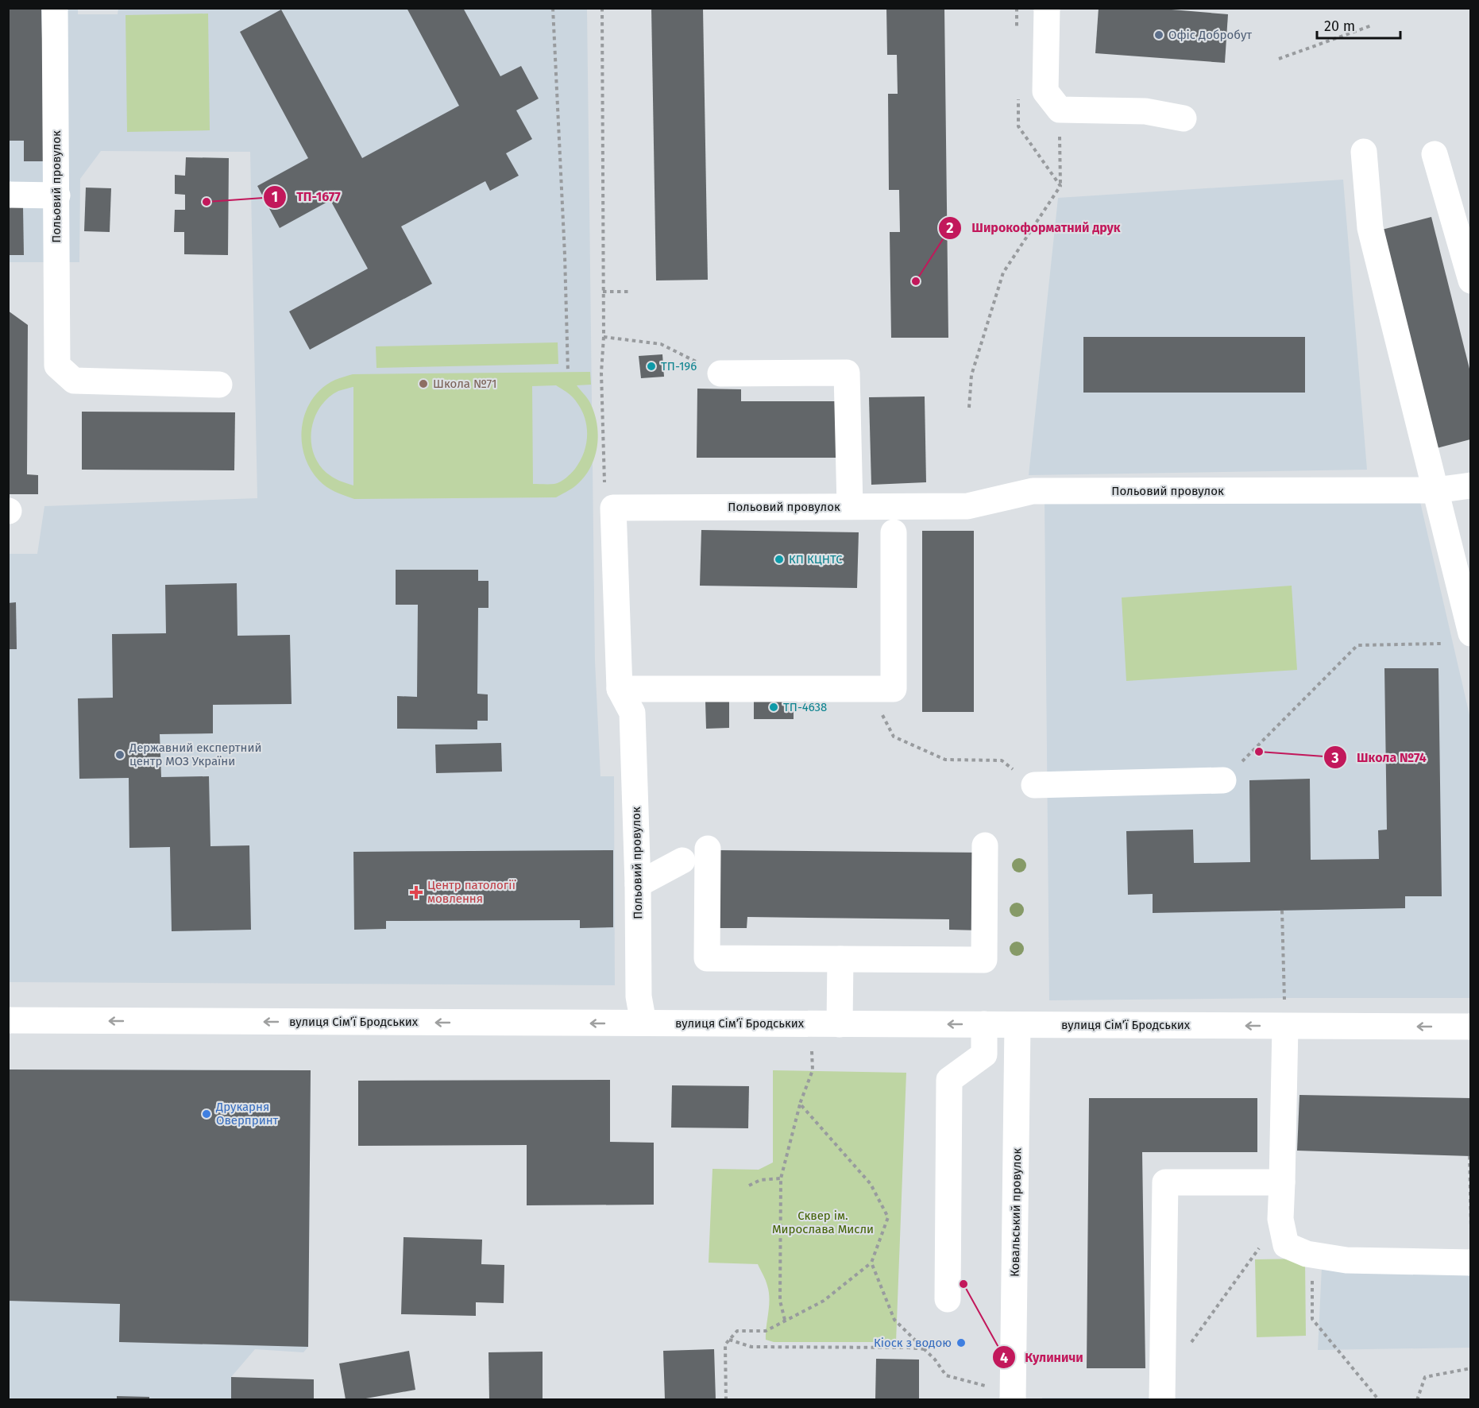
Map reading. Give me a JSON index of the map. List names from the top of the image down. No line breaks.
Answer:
{"streets":{"street":["Польовий провулок","вулиця Сімʼї Бродських","Ковальський провулок"]},"crossings":[["Польовий провулок","вулиця Сімʼї Бродських"],["вулиця Сімʼї Бродських","Ковальський провулок"]],"one_way":["вулиця Сімʼї Бродських"],"parks":["Сквер ім. Мирослава Мисли"],"places":{"other":["Офіс Добробут","ТП-1677","Широкоформатний друк","ТП-196","Школа №71","КП КЦНТС","ТП-4638","Школа №74","Державний експертний центр МОЗ України","Друкарня Оверпринт","Кулиничи","Кіоск з водою"],"health":["Центр патології мовлення"]},"scale_bar":"20 m"}
